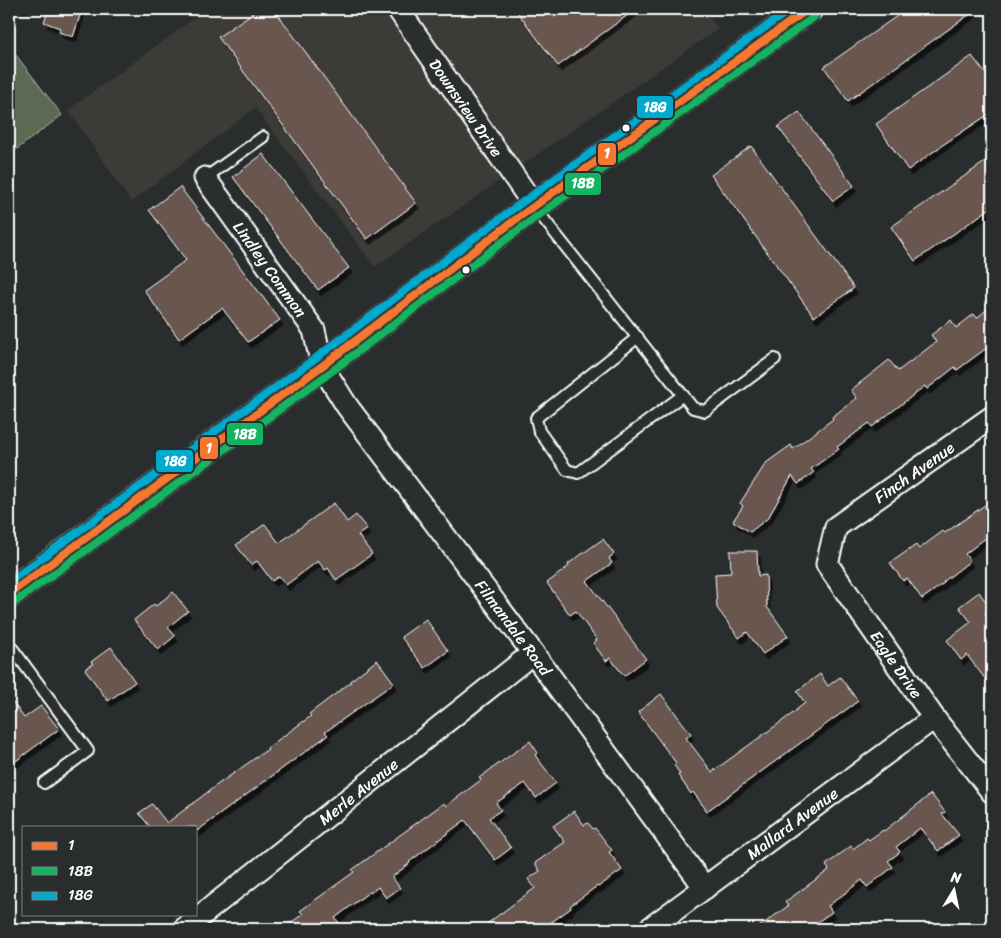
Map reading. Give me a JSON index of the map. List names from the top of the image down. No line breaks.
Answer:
{"streets":{"street":["Downsview Drive","Lindley Common","Finch Avenue","Filmandale Road","Eagle Drive","Merle Avenue","Mallard Avenue"]},"crossings":[["Lindley Common","Filmandale Road"],["Finch Avenue","Eagle Drive"],["Filmandale Road","Merle Avenue"],["Filmandale Road","Mallard Avenue"],["Eagle Drive","Mallard Avenue"]],"lines":["transit line 1","transit line 18G","transit line 18B"],"legend":["1","18B","18G"],"north":"top"}
